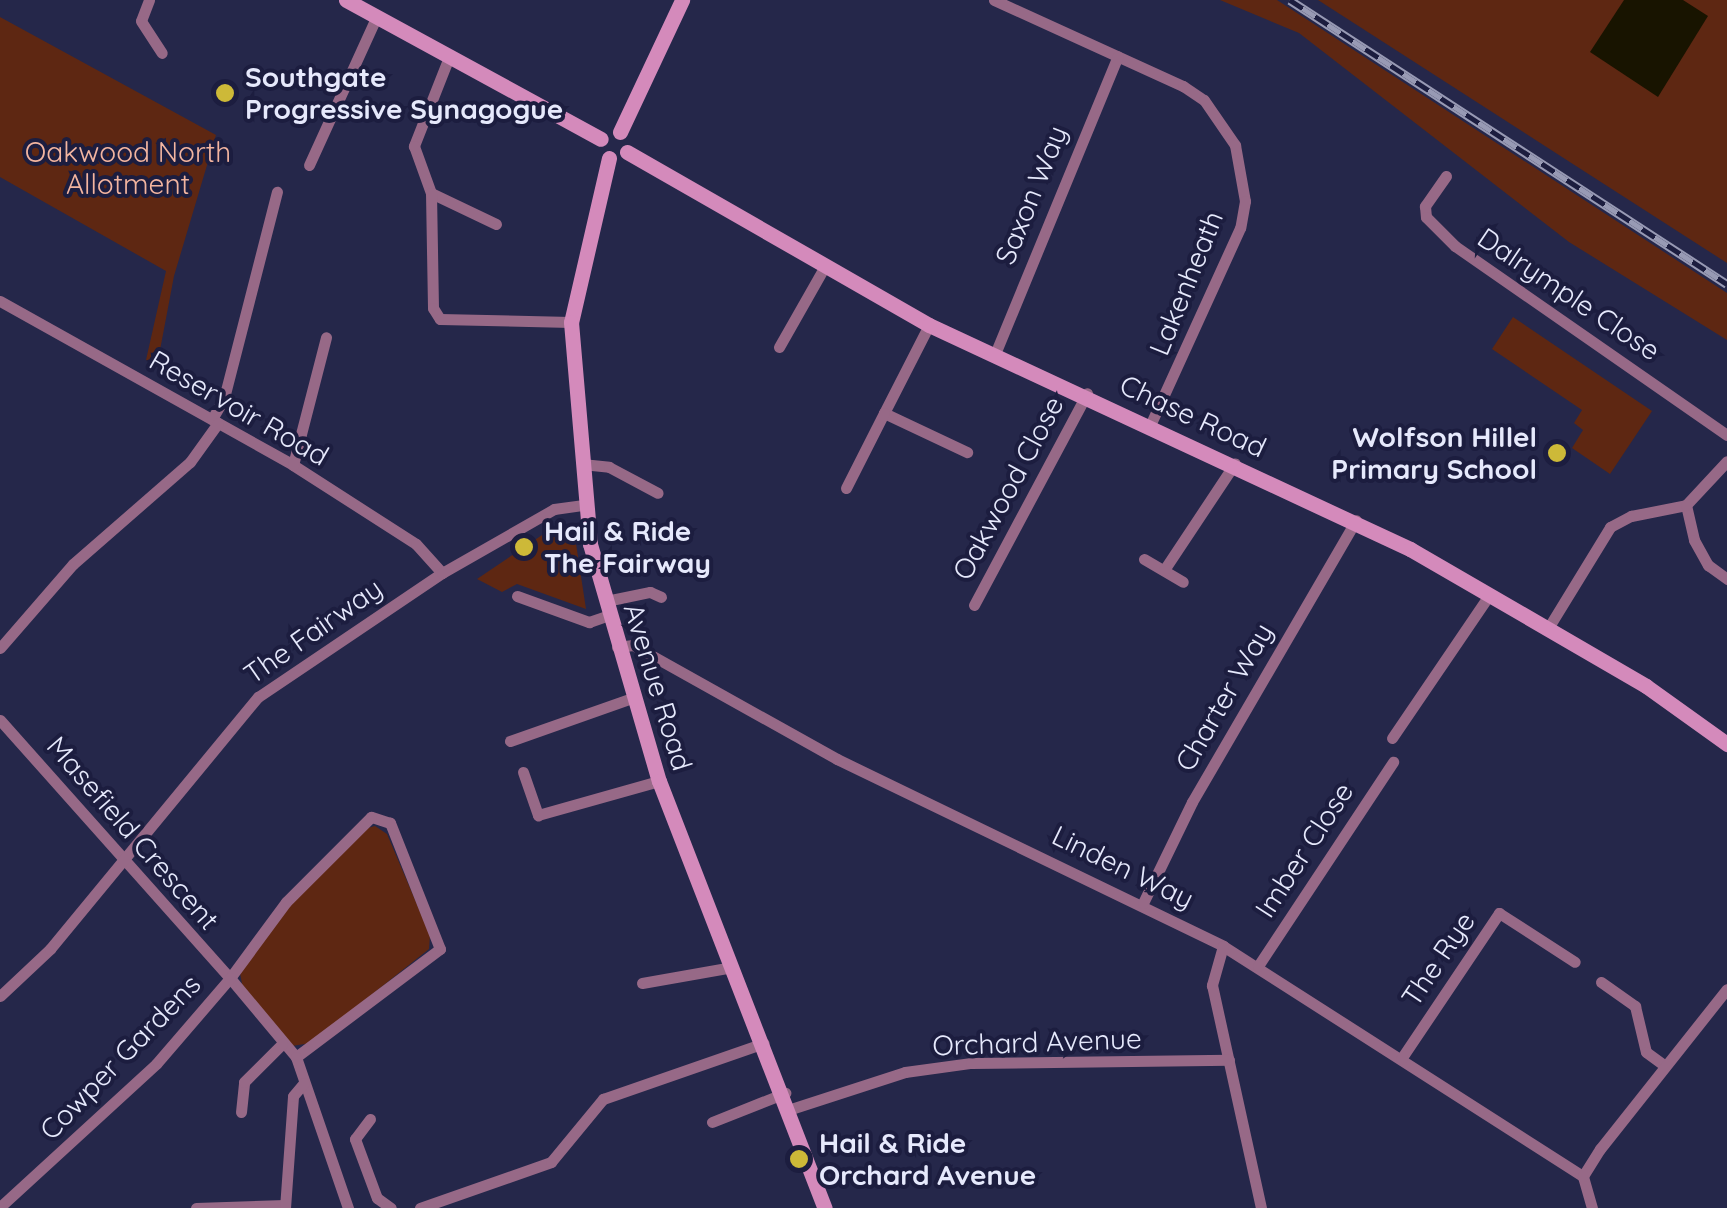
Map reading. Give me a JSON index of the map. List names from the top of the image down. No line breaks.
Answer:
{"streets":{"street":["Saxon Way","Lakenheath","Dalrymple Close","Reservoir Road","Chase Road","Oakwood Close","The Fairway","Avenue Road","Charter Way","Masefield Crescent","Imber Close","Linden Way","The Rye","Orchard Avenue","Cowper Gardens"]},"crossings":[["Saxon Way","Lakenheath"],["Saxon Way","Chase Road"],["Lakenheath","Chase Road"],["Reservoir Road","The Fairway"],["Chase Road","Oakwood Close"],["Chase Road","Charter Way"],["The Fairway","Avenue Road"],["The Fairway","Masefield Crescent"],["Avenue Road","Linden Way"],["Avenue Road","Orchard Avenue"],["Charter Way","Linden Way"],["Masefield Crescent","Cowper Gardens"],["Imber Close","Linden Way"],["Linden Way","The Rye"]],"parks":["Oakwood North Allotment"],"places":["Southgate Progressive Synagogue","Wolfson Hillel Primary School","Hail & Ride The Fairway","Hail & Ride Orchard Avenue"]}
